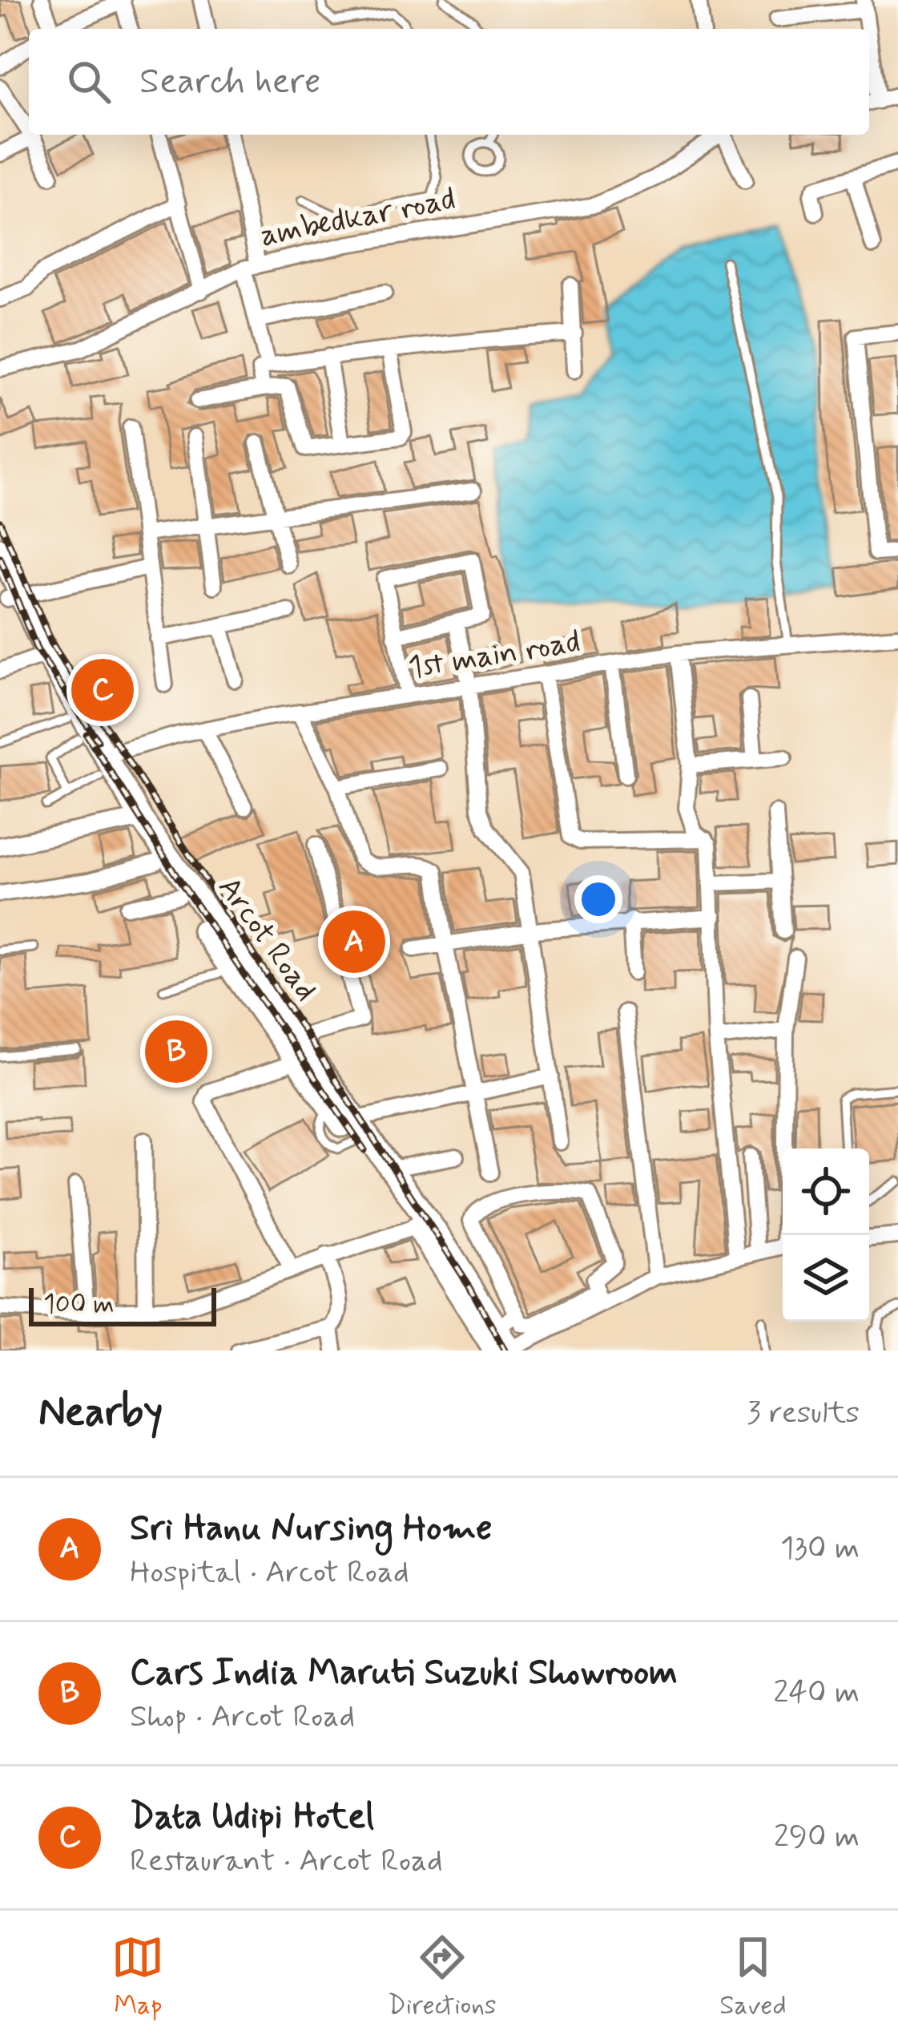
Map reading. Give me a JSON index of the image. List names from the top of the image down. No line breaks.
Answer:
{"streets":{"main road":["Arcot Road"],"street":["ambedkar road","1st main road"]},"crossings":[["1st main road","Arcot Road"]],"scale_bar":"100 m","page":{"search":"Search here","pins":["C","A","B"],"scale":"100 m","heading":["Nearby","3 results"],"list":[{"mark":"A","name":"Sri Hanu Nursing Home","note":"Hospital · Arcot Road","value":"130 m"},{"mark":"B","name":"Cars India Maruti Suzuki Showroom","note":"Shop · Arcot Road","value":"240 m"},{"mark":"C","name":"Data Udipi Hotel","note":"Restaurant · Arcot Road","value":"290 m"}],"nav":["Map","Directions","Saved"]}}
